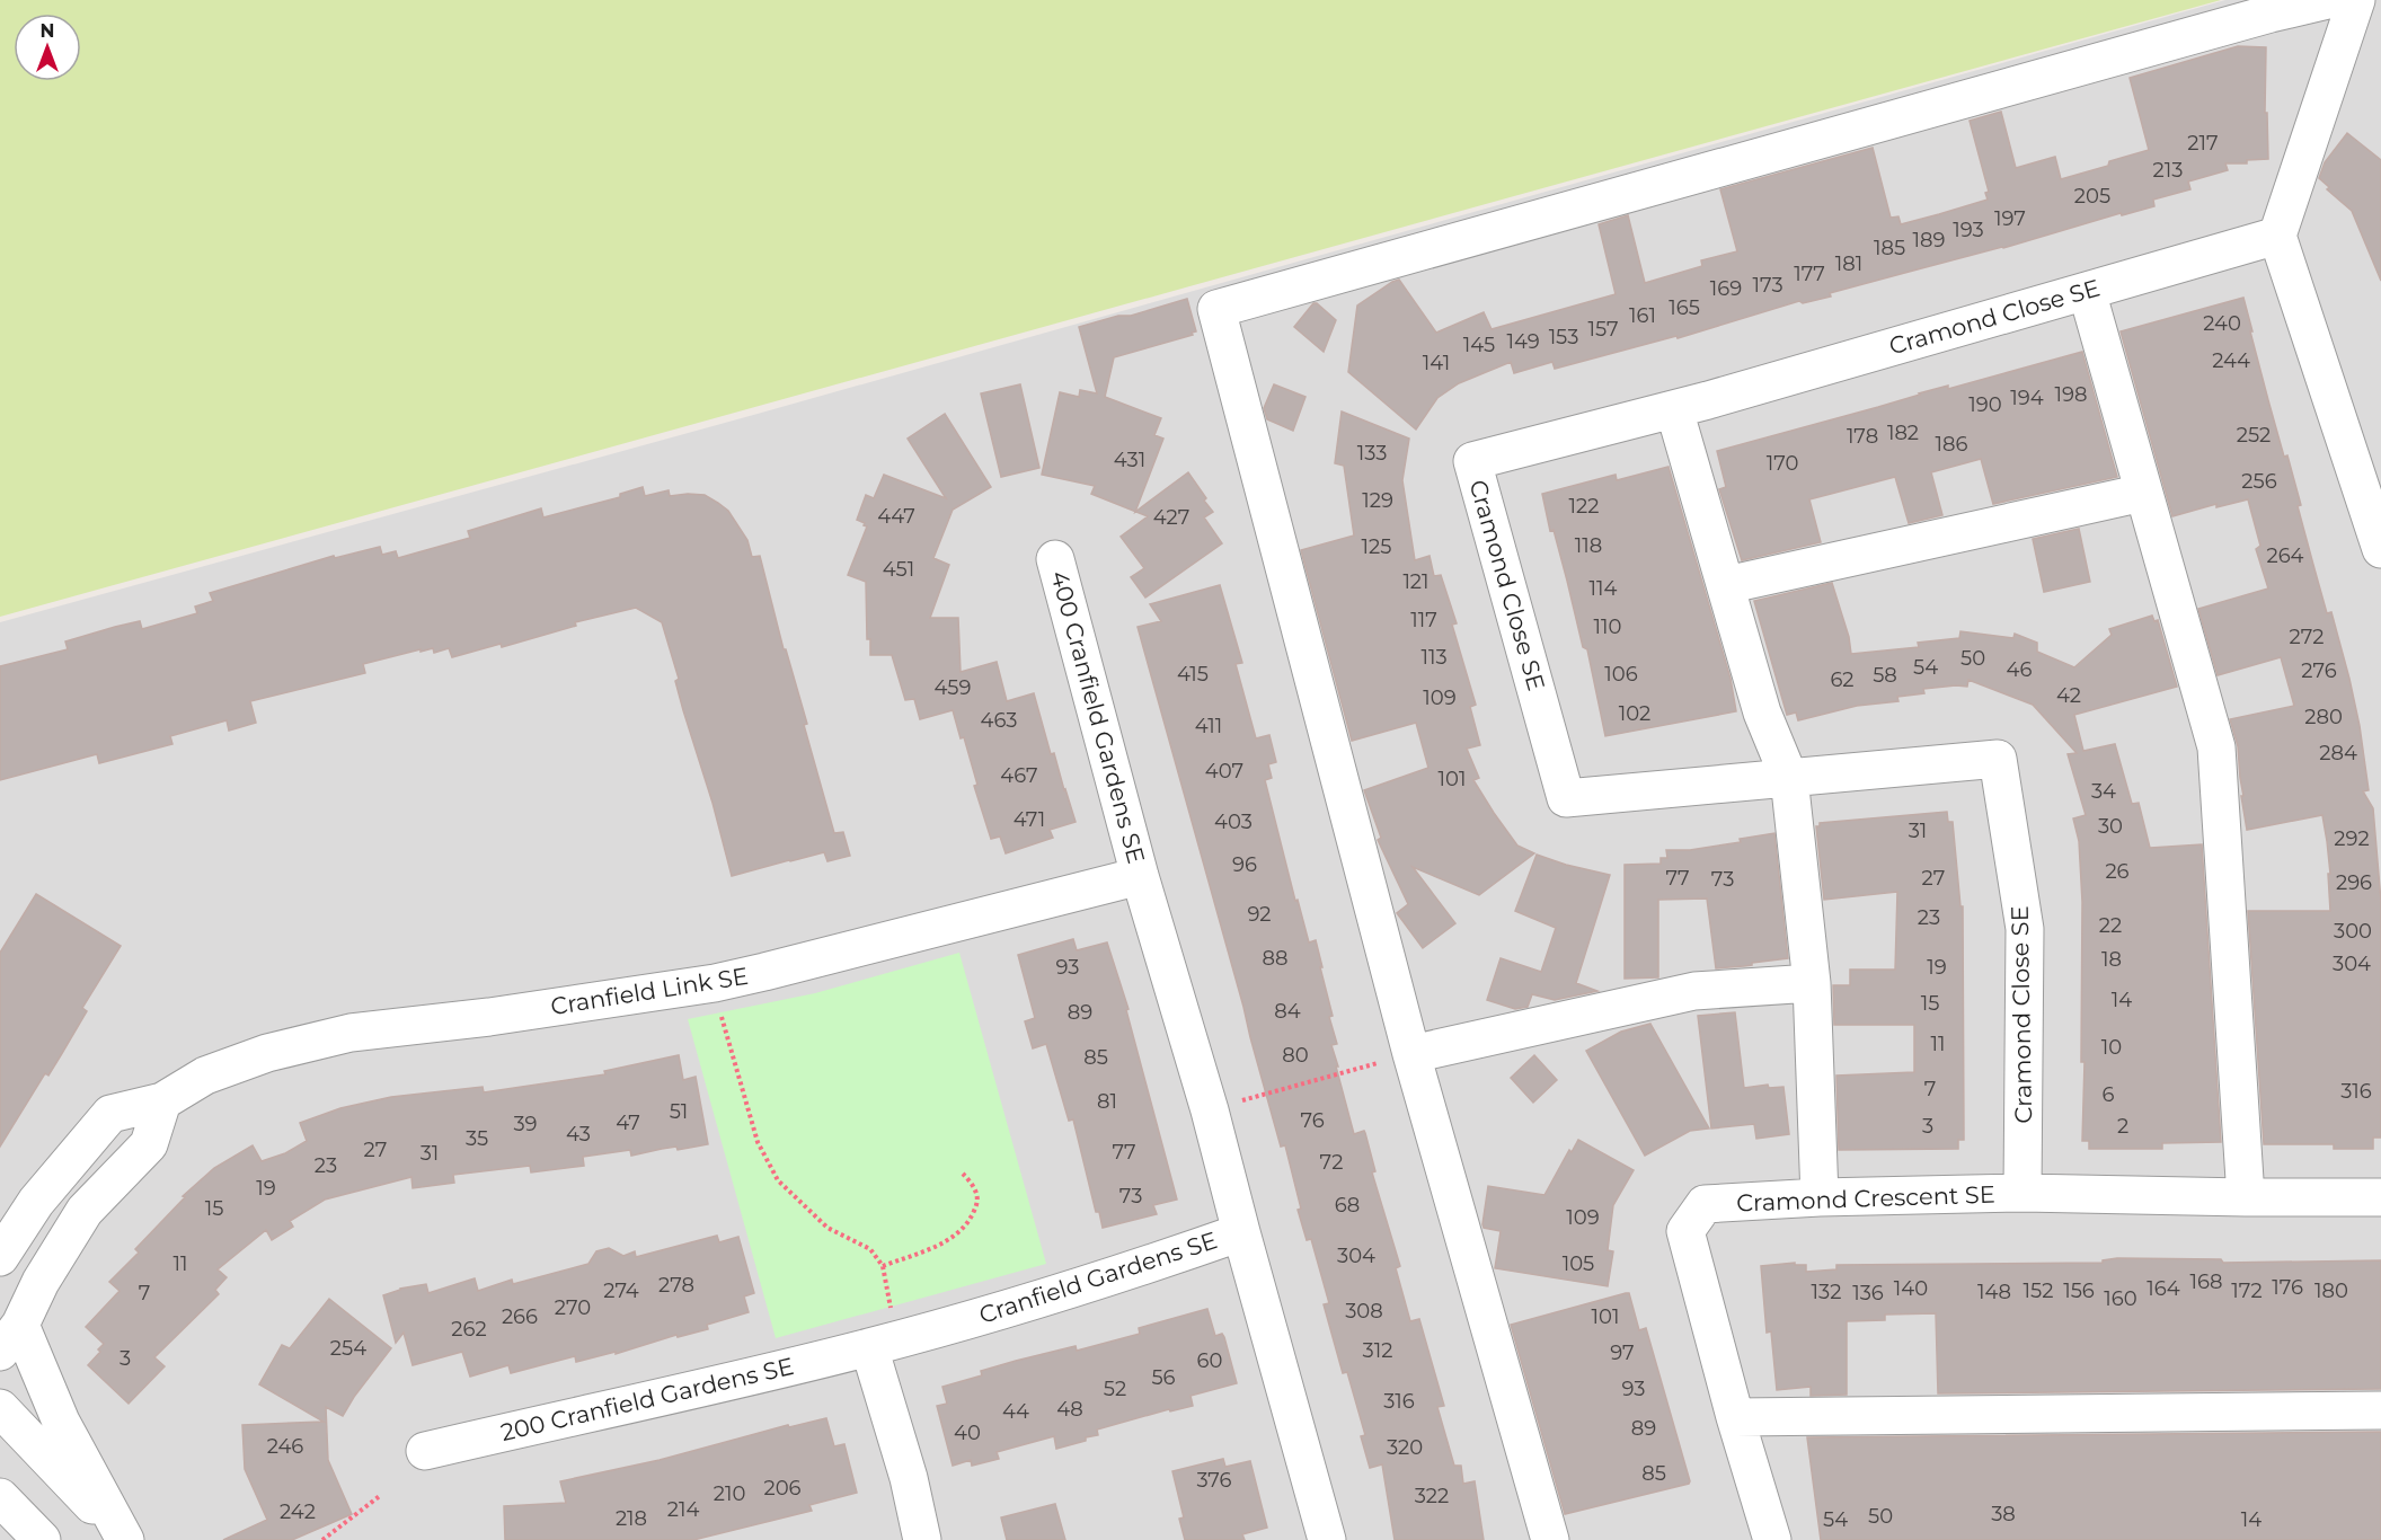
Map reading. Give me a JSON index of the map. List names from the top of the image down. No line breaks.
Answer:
{"streets":{"street":["Cramond Close SE","400 Cranfield Gardens SE","Cranfield Link SE","Cramond Crescent SE","Cranfield Gardens SE","200 Cranfield Gardens SE"]},"crossings":[["Cramond Close SE","Cramond Crescent SE"],["400 Cranfield Gardens SE","Cranfield Link SE"],["400 Cranfield Gardens SE","Cranfield Gardens SE"],["Cranfield Link SE","Cranfield Gardens SE"],["Cranfield Gardens SE","200 Cranfield Gardens SE"]],"house_numbers":["217","213","205","197","193","189","185","181","177","173","169","165","161","240","157","153","149","145","244","141","198","194","190","182","252","178","186","133","431","170","256","129","122","447","427","118","125","264","451","121","114","117","110","272","113","50","54","46","276","415","106","58","62","459","42","109","102","280","463","411","284","407","467","101","34","471","403","30","31","292","96","26","77","27","73","296","92","23","22","300","88","18","304","93","19","14","15","84","89","11","10","80","85","7","316","6","81","51","76","47","39","3","2","43","35","27","77","31","72","23","19","73","68","15","109","304","11","105","168","278","176","140","164","274","152","156","172","180","132","148","7","136","160","270","308","266","101","262","254","312","97","3","60","56","52","93","316","48","44","89","40","246","320","85","376","206","210","322","214","242","38","50","218","54","14"],"north":"top"}
